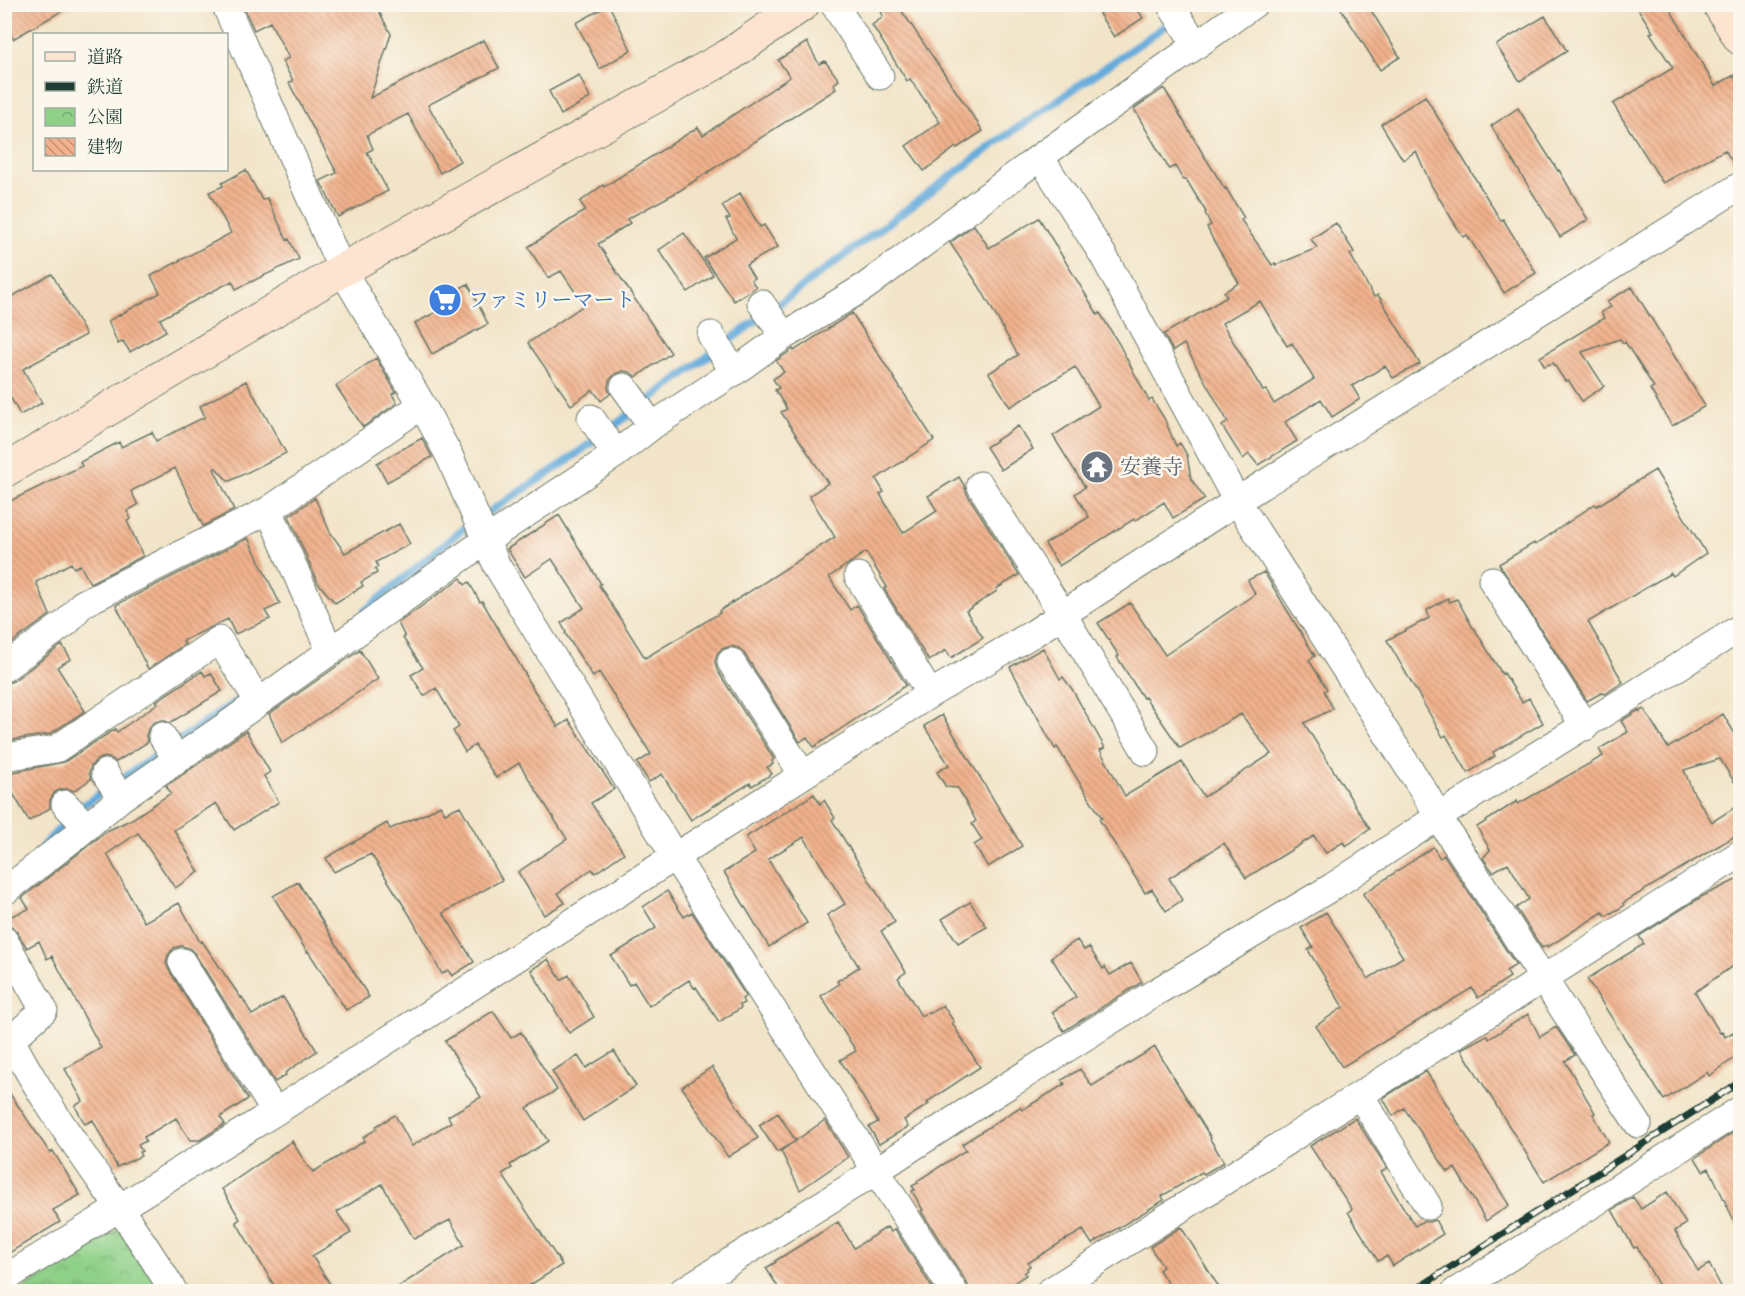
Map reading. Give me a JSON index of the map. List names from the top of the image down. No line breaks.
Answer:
{"places":{"supermarket":["ファミリーマート"],"temple":["安養寺"]},"legend":["道路","鉄道","公園","建物"]}
